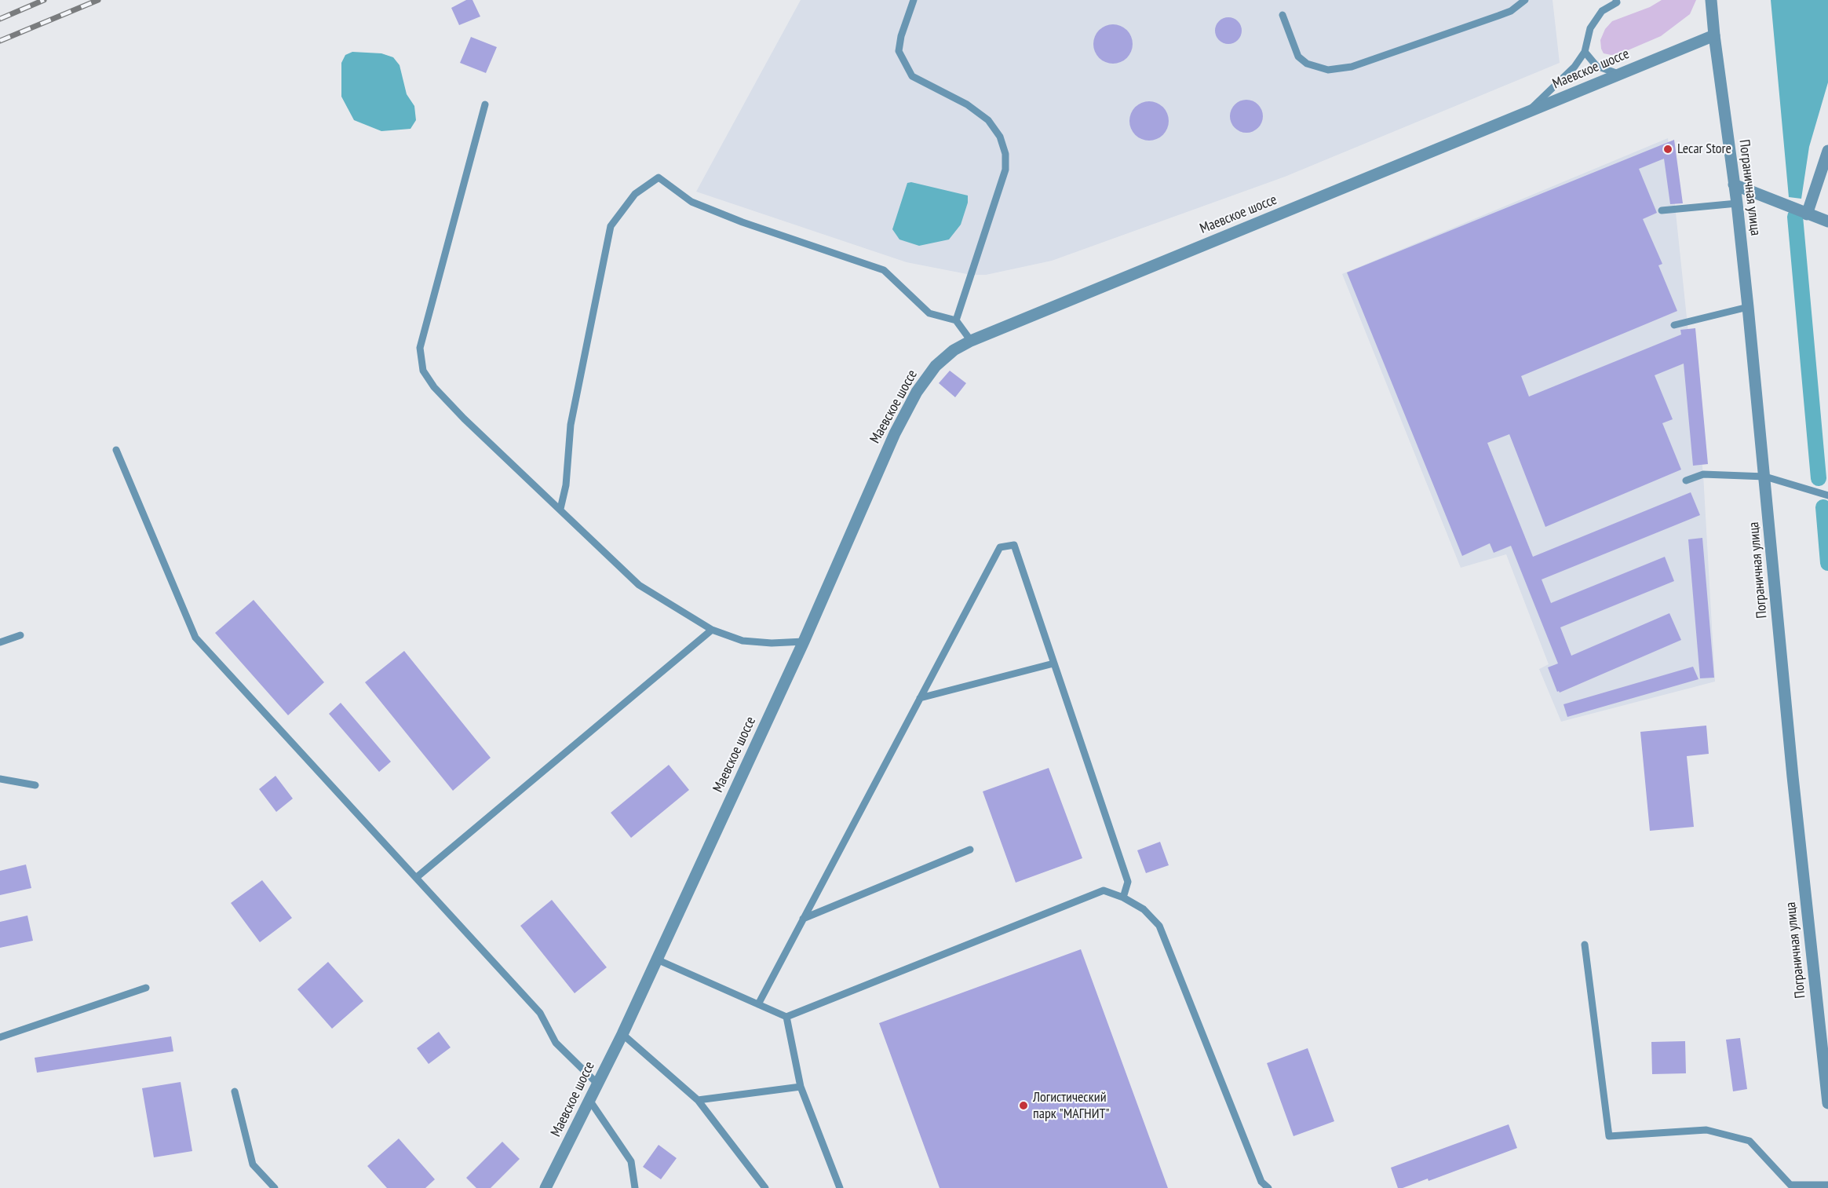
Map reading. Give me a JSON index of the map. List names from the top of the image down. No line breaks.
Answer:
{"streets":{"street":["Маевское шоссе","Пограничная улица"]},"crossings":[["Маевское шоссе","Пограничная улица"]],"places":["Lecar Store","Логистический парк \"МАГНИТ\""]}
